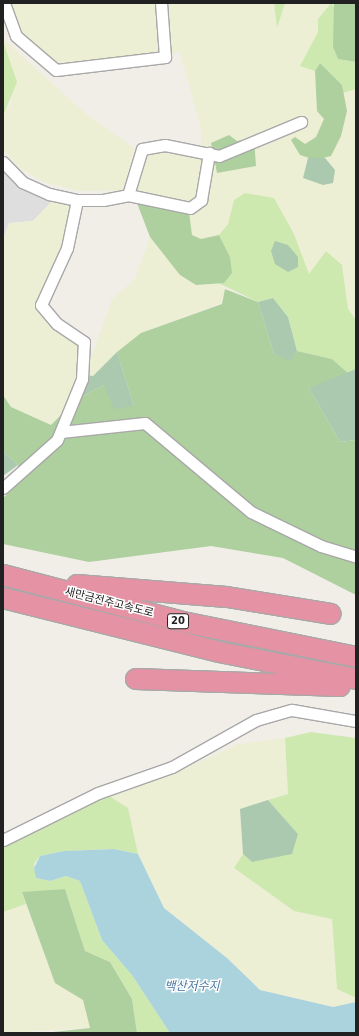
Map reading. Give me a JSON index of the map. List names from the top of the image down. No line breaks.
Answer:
{"streets":{"highway":["새만금전주고속도로","20"]},"water":["백산저수지"]}
